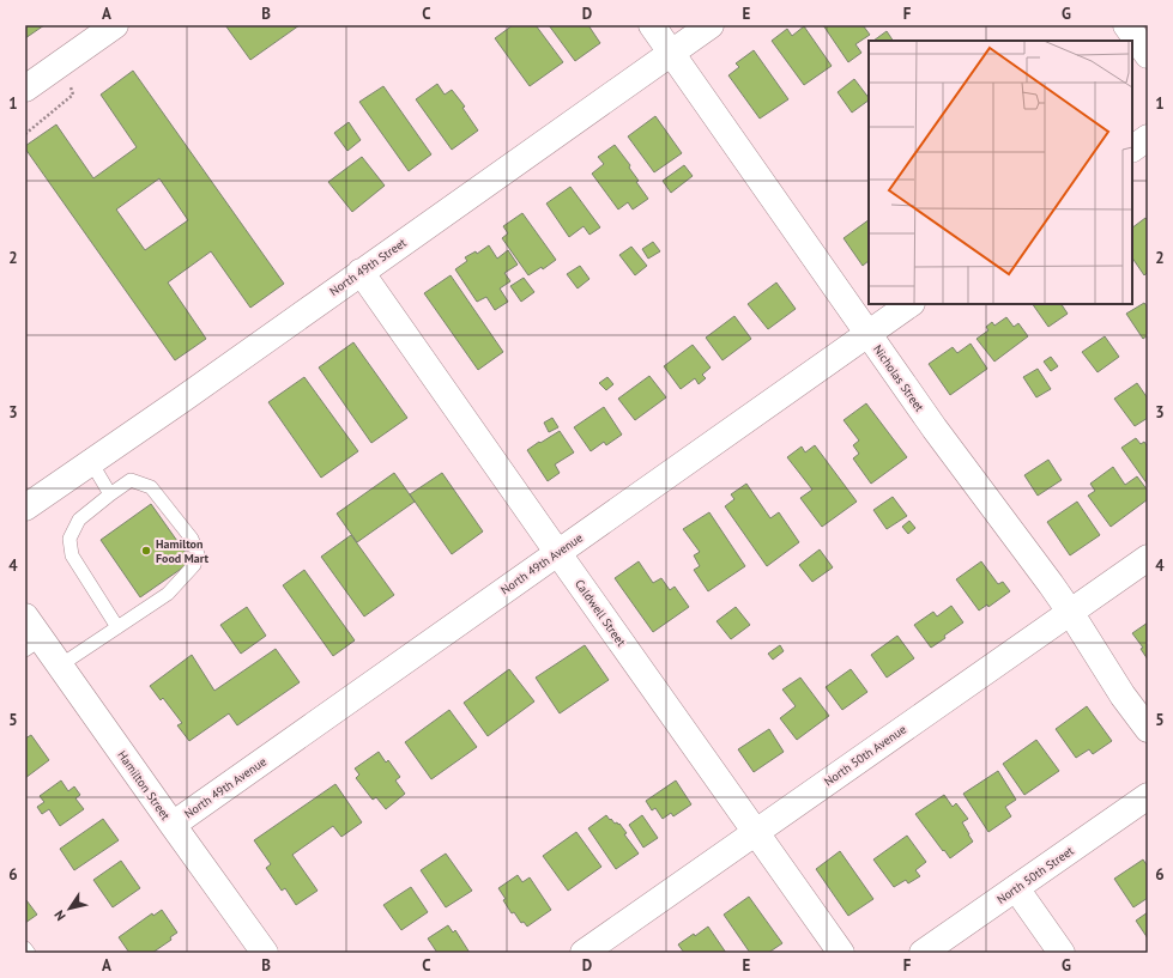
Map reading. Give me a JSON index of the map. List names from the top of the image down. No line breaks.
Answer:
{"streets":{"street":["North 49th Street","Nicholas Street","North 49th Avenue","Caldwell Street","North 50th Avenue","Hamilton Street","North 50th Street"]},"crossings":[["North 49th Street","Nicholas Street"],["North 49th Street","Caldwell Street"],["Nicholas Street","North 49th Avenue"],["Nicholas Street","North 50th Avenue"],["North 49th Avenue","Caldwell Street"],["North 49th Avenue","Hamilton Street"],["Caldwell Street","North 50th Avenue"]],"places":["Hamilton Food Mart"],"north":"bottom left","grid":{"columns":["A","B","C","D","E","F","G"],"rows":["1","2","3","4","5","6"]}}
